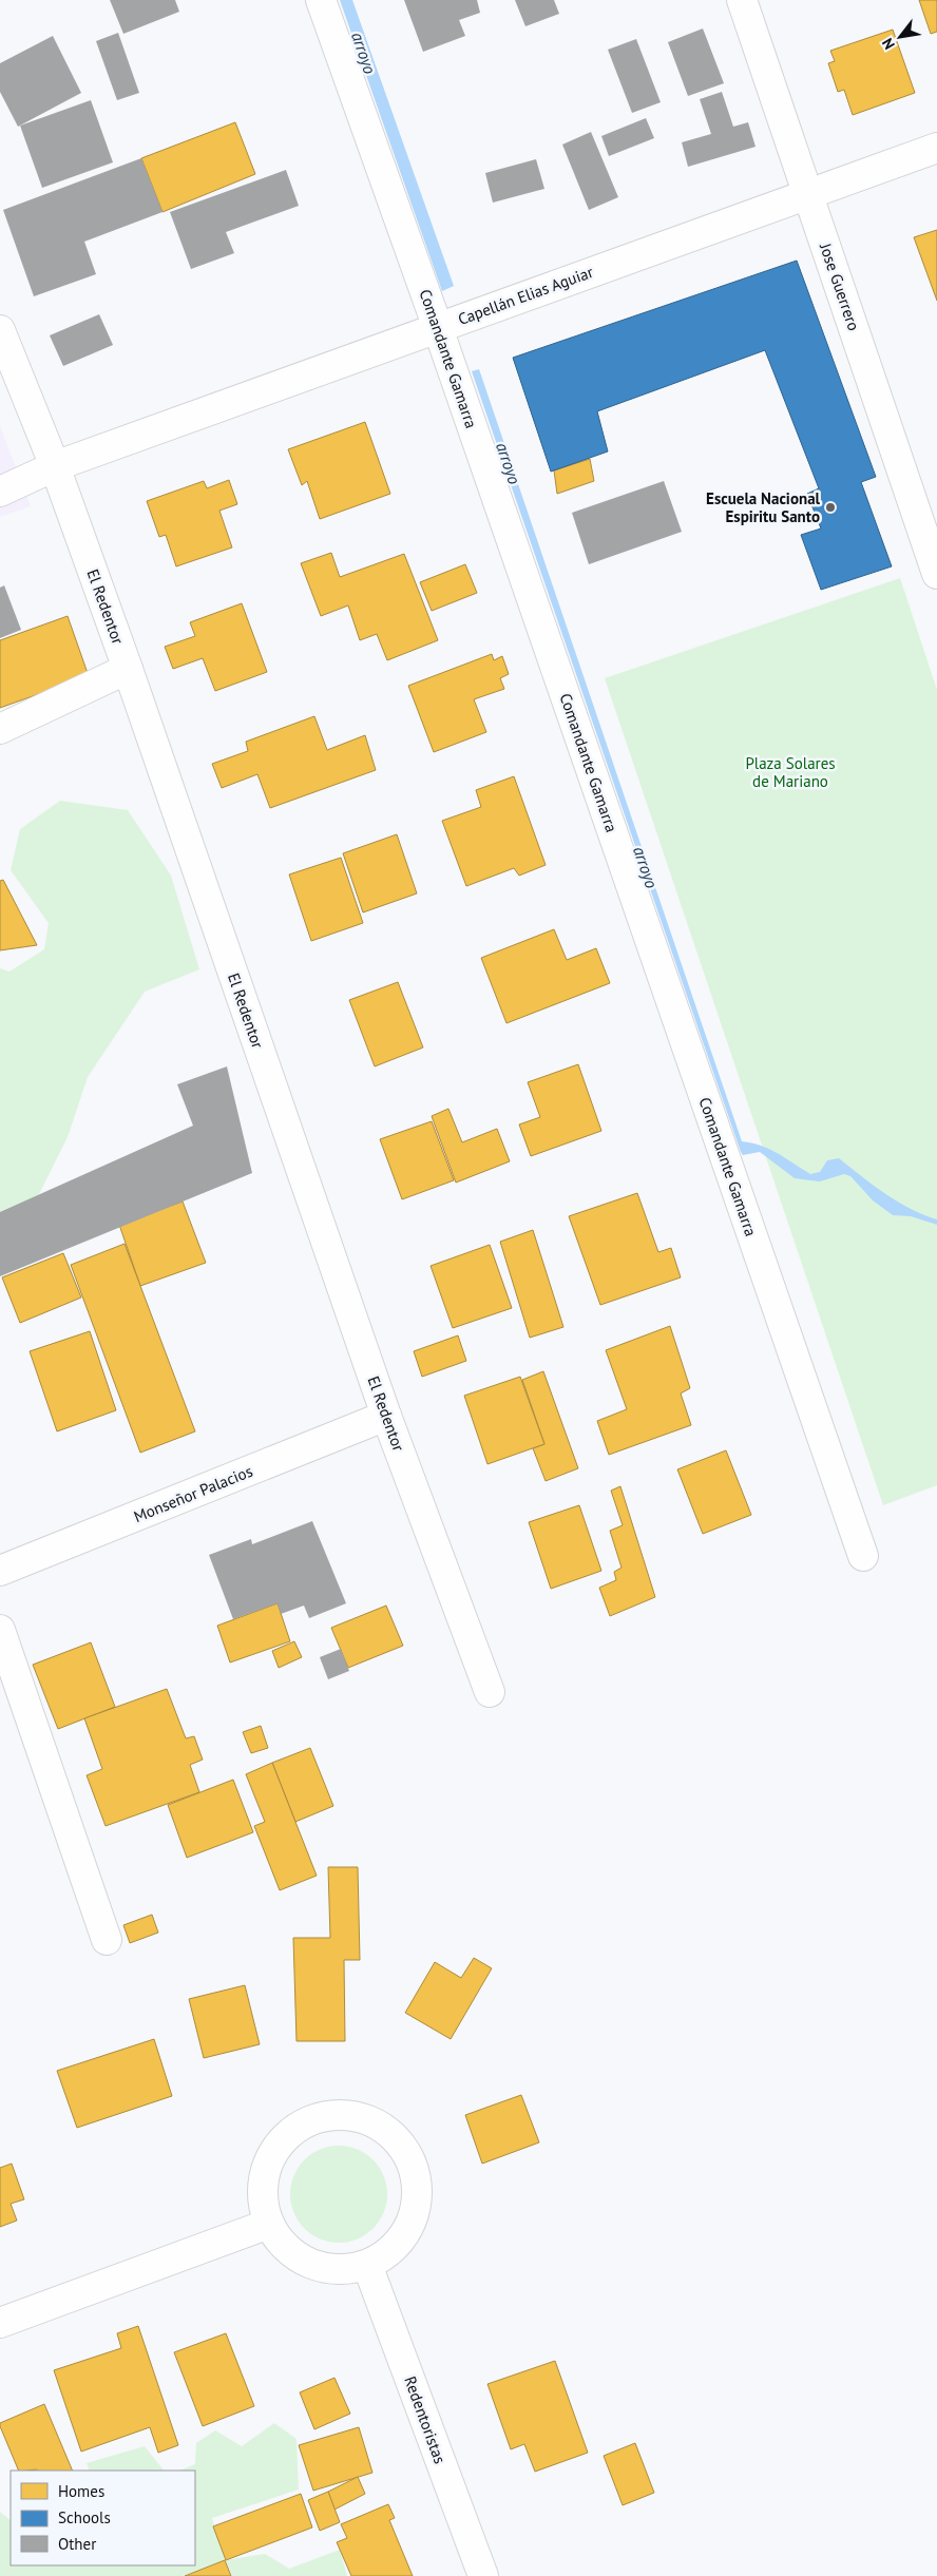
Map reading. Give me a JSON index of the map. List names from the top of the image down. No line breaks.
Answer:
{"streets":{"street":["Jose Guerrero","Capellán Elias Aguiar","Comandante Gamarra","El Redentor","Monseñor Palacios","Redentoristas"]},"crossings":[["Jose Guerrero","Capellán Elias Aguiar"],["Capellán Elias Aguiar","Comandante Gamarra"],["Capellán Elias Aguiar","El Redentor"],["El Redentor","Monseñor Palacios"]],"water":["arroyo"],"parks":["Plaza Solares de Mariano"],"places":["Escuela Nacional Espiritu Santo"],"legend":["Homes","Schools","Other"],"north":"bottom left"}
